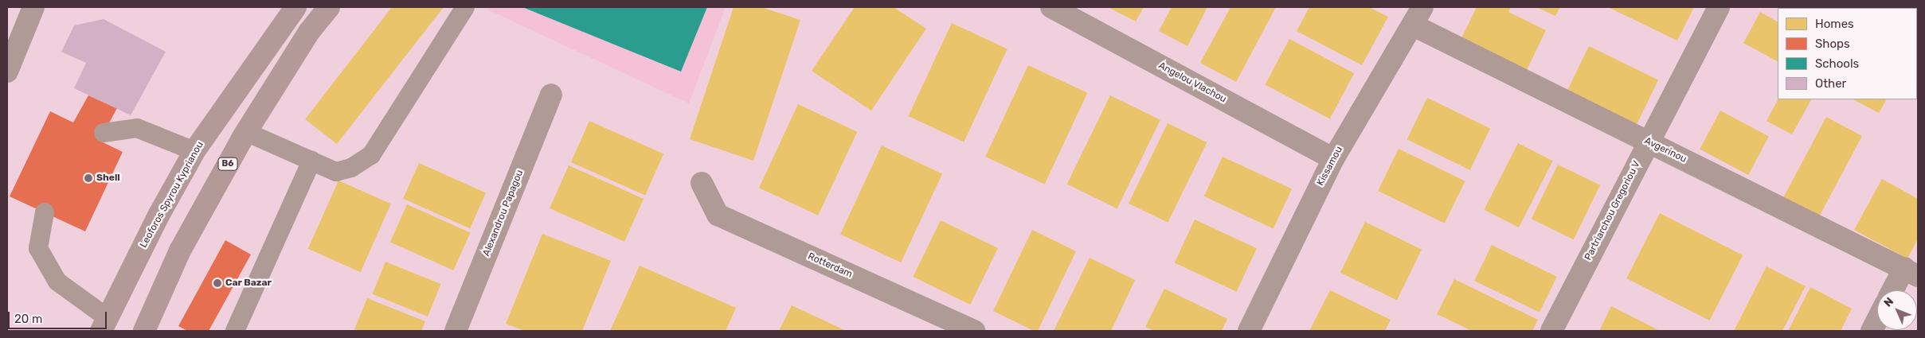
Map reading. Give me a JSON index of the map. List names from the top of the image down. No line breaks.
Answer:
{"streets":{"main road":["B6","Leoforos Spyrou Kyprianou"],"street":["Angelou Vlachou","Avgerinou","Kissamou","Partriarchou Gregoriou V","Alexandrou Papagou","Rotterdam"]},"crossings":[["Angelou Vlachou","Kissamou"],["Avgerinou","Kissamou"],["Avgerinou","Partriarchou Gregoriou V"]],"places":["Shell","Car Bazar"],"legend":["Homes","Shops","Schools","Other"],"scale_bar":"20 m","north":"top left"}
